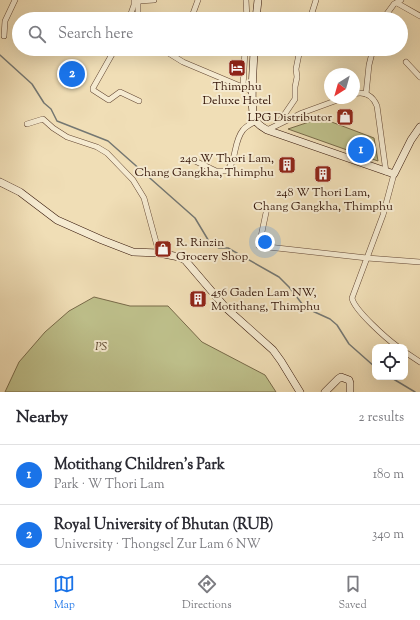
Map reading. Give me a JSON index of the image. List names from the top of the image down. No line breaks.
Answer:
{"parks":["PS"],"places":{"hotel":["Thimphu Deluxe Hotel"],"shop":["LPG Distributor","R. Rinzin Grocery Shop"],"building":["240 W Thori Lam, Chang Gangkha, Thimphu","248 W Thori Lam, Chang Gangkha, Thimphu","456 Gaden Lam NW, Motithang, Thimphu"]},"north":"bottom left","page":{"search":"Search here","pins":["2","1"],"heading":["Nearby","2 results"],"list":[{"mark":"1","name":"Motithang Children's Park","note":"Park · W Thori Lam","value":"180 m"},{"mark":"2","name":"Royal University of Bhutan (RUB)","note":"University · Thongsel Zur Lam 6 NW","value":"340 m"}],"nav":["Map","Directions","Saved"]}}
